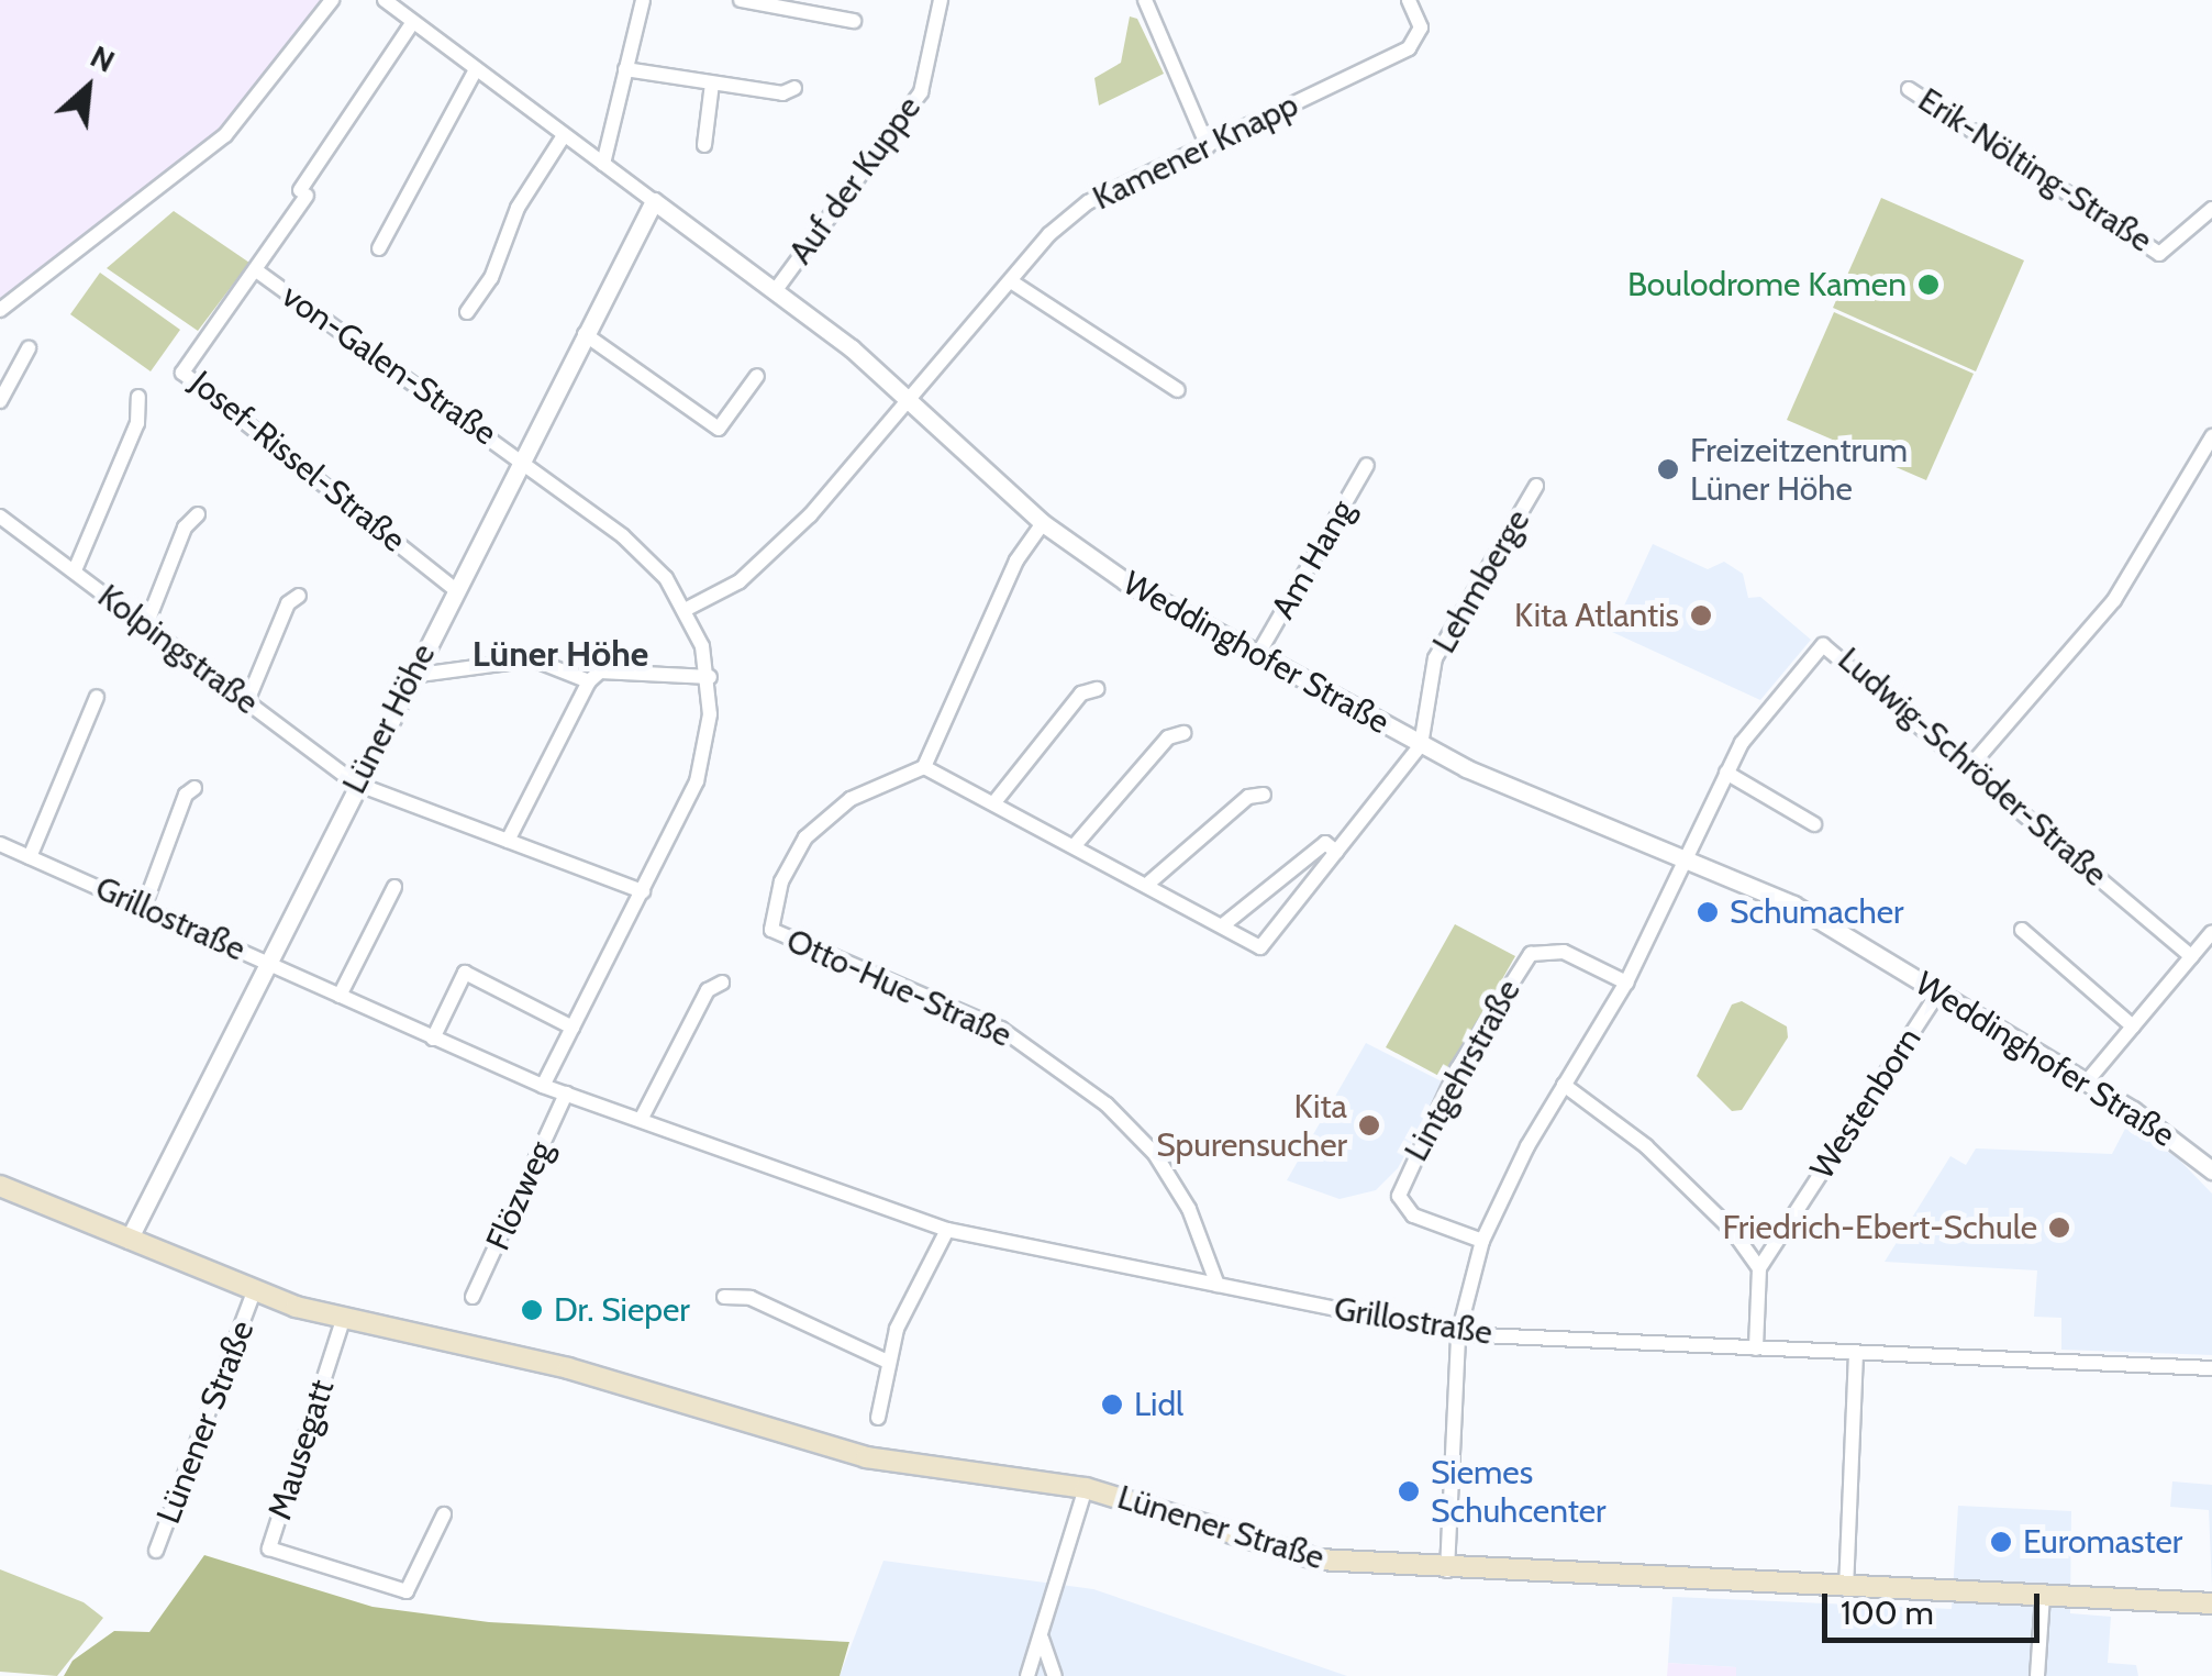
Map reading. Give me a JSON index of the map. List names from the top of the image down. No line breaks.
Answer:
{"streets":{"main road":["Lünener Straße"],"street":["Kamener Knapp","Erik-Nölting-Straße","Auf der Kuppe","von-Galen-Straße","Josef-Rissel-Straße","Am Hang","Lehmberge","Kolpingstraße","Weddinghofer Straße","Lüner Höhe","Ludwig-Schröder-Straße","Grillostraße","Otto-Hue-Straße","Lintgehrstraße","Westenborn","Flözweg","Mausegatt"]},"crossings":[["Kamener Knapp","von-Galen-Straße"],["Kamener Knapp","Weddinghofer Straße"],["Auf der Kuppe","Weddinghofer Straße"],["von-Galen-Straße","Josef-Rissel-Straße"],["von-Galen-Straße","Lüner Höhe"],["Josef-Rissel-Straße","Lüner Höhe"],["Am Hang","Weddinghofer Straße"],["Lehmberge","Weddinghofer Straße"],["Kolpingstraße","Lüner Höhe"],["Weddinghofer Straße","Lüner Höhe"],["Weddinghofer Straße","Ludwig-Schröder-Straße"],["Weddinghofer Straße","Westenborn"],["Lüner Höhe","Grillostraße"],["Lüner Höhe","Lünener Straße"],["Grillostraße","Otto-Hue-Straße"],["Grillostraße","Flözweg"],["Lünener Straße","Mausegatt"]],"districts":["Lüner Höhe"],"places":["Boulodrome Kamen","Freizeitzentrum Lüner Höhe","Kita Atlantis","Schumacher","Kita Spurensucher","Friedrich-Ebert-Schule","Dr. Sieper","Lidl","Siemes Schuhcenter","Euromaster"],"scale_bar":"100 m","north":"top right"}
